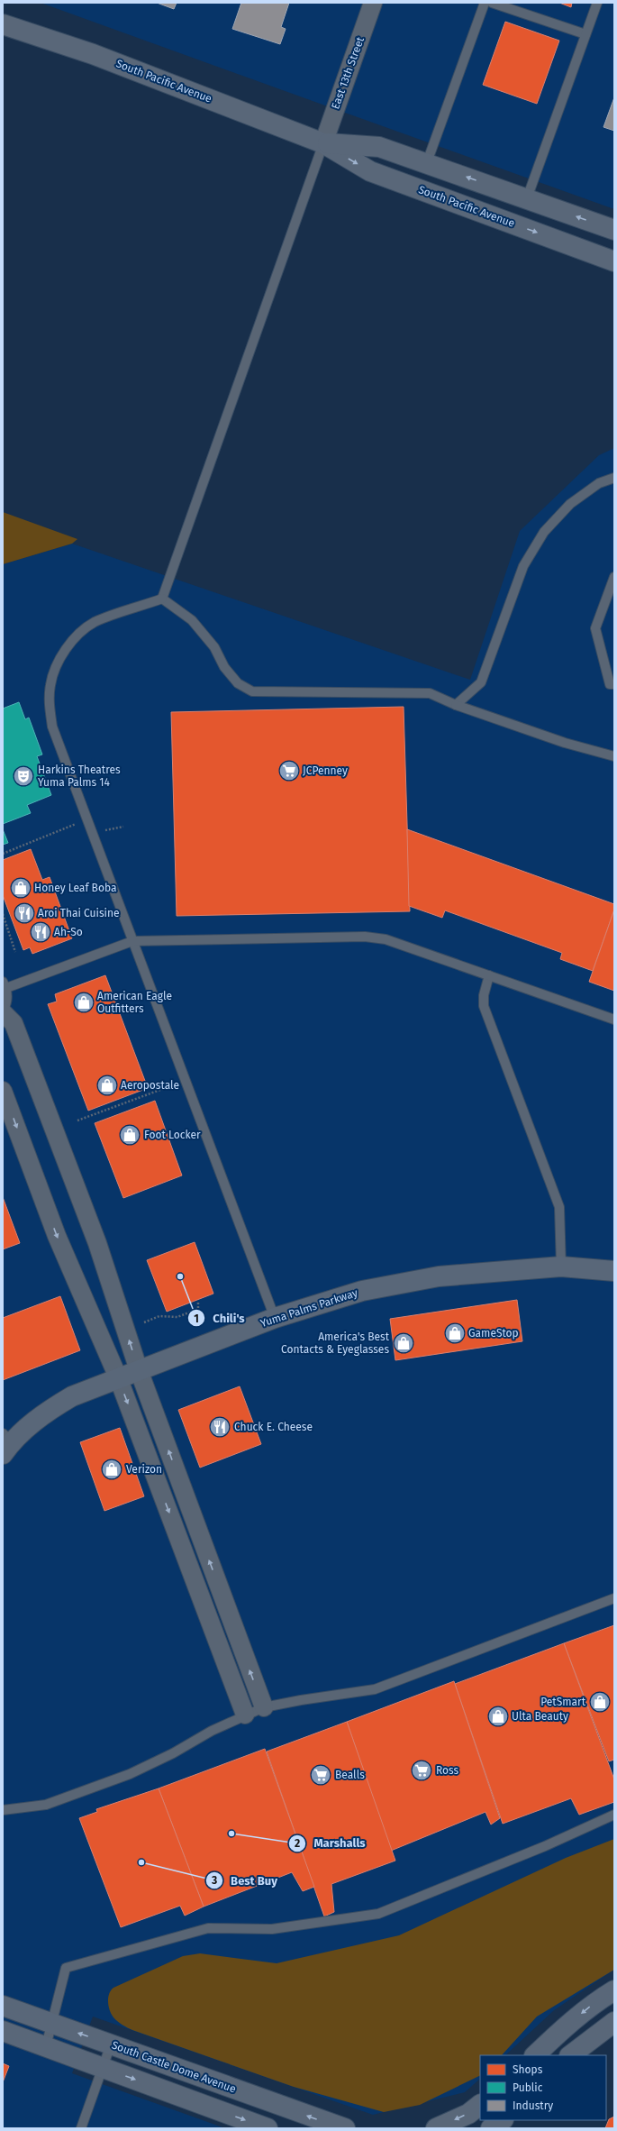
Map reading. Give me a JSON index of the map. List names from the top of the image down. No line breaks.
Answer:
{"streets":{"street":["East 13th Street","South Pacific Avenue","Yuma Palms Parkway","South Castle Dome Avenue"]},"crossings":[["East 13th Street","South Pacific Avenue"]],"places":{"supermarket":["JCPenney","Ross","Bealls"],"theatre":["Harkins Theatres Yuma Palms 14"],"shop":["Honey Leaf Boba","American Eagle Outfitters","Aeropostale","Foot Locker","GameStop","America's Best Contacts & Eyeglasses","Verizon","PetSmart","Ulta Beauty"],"restaurant":["Aroi Thai Cuisine","Ah-So","Chuck E. Cheese"],"other":["Chili's","Marshalls","Best Buy"]},"legend":["Shops","Public","Industry"]}
